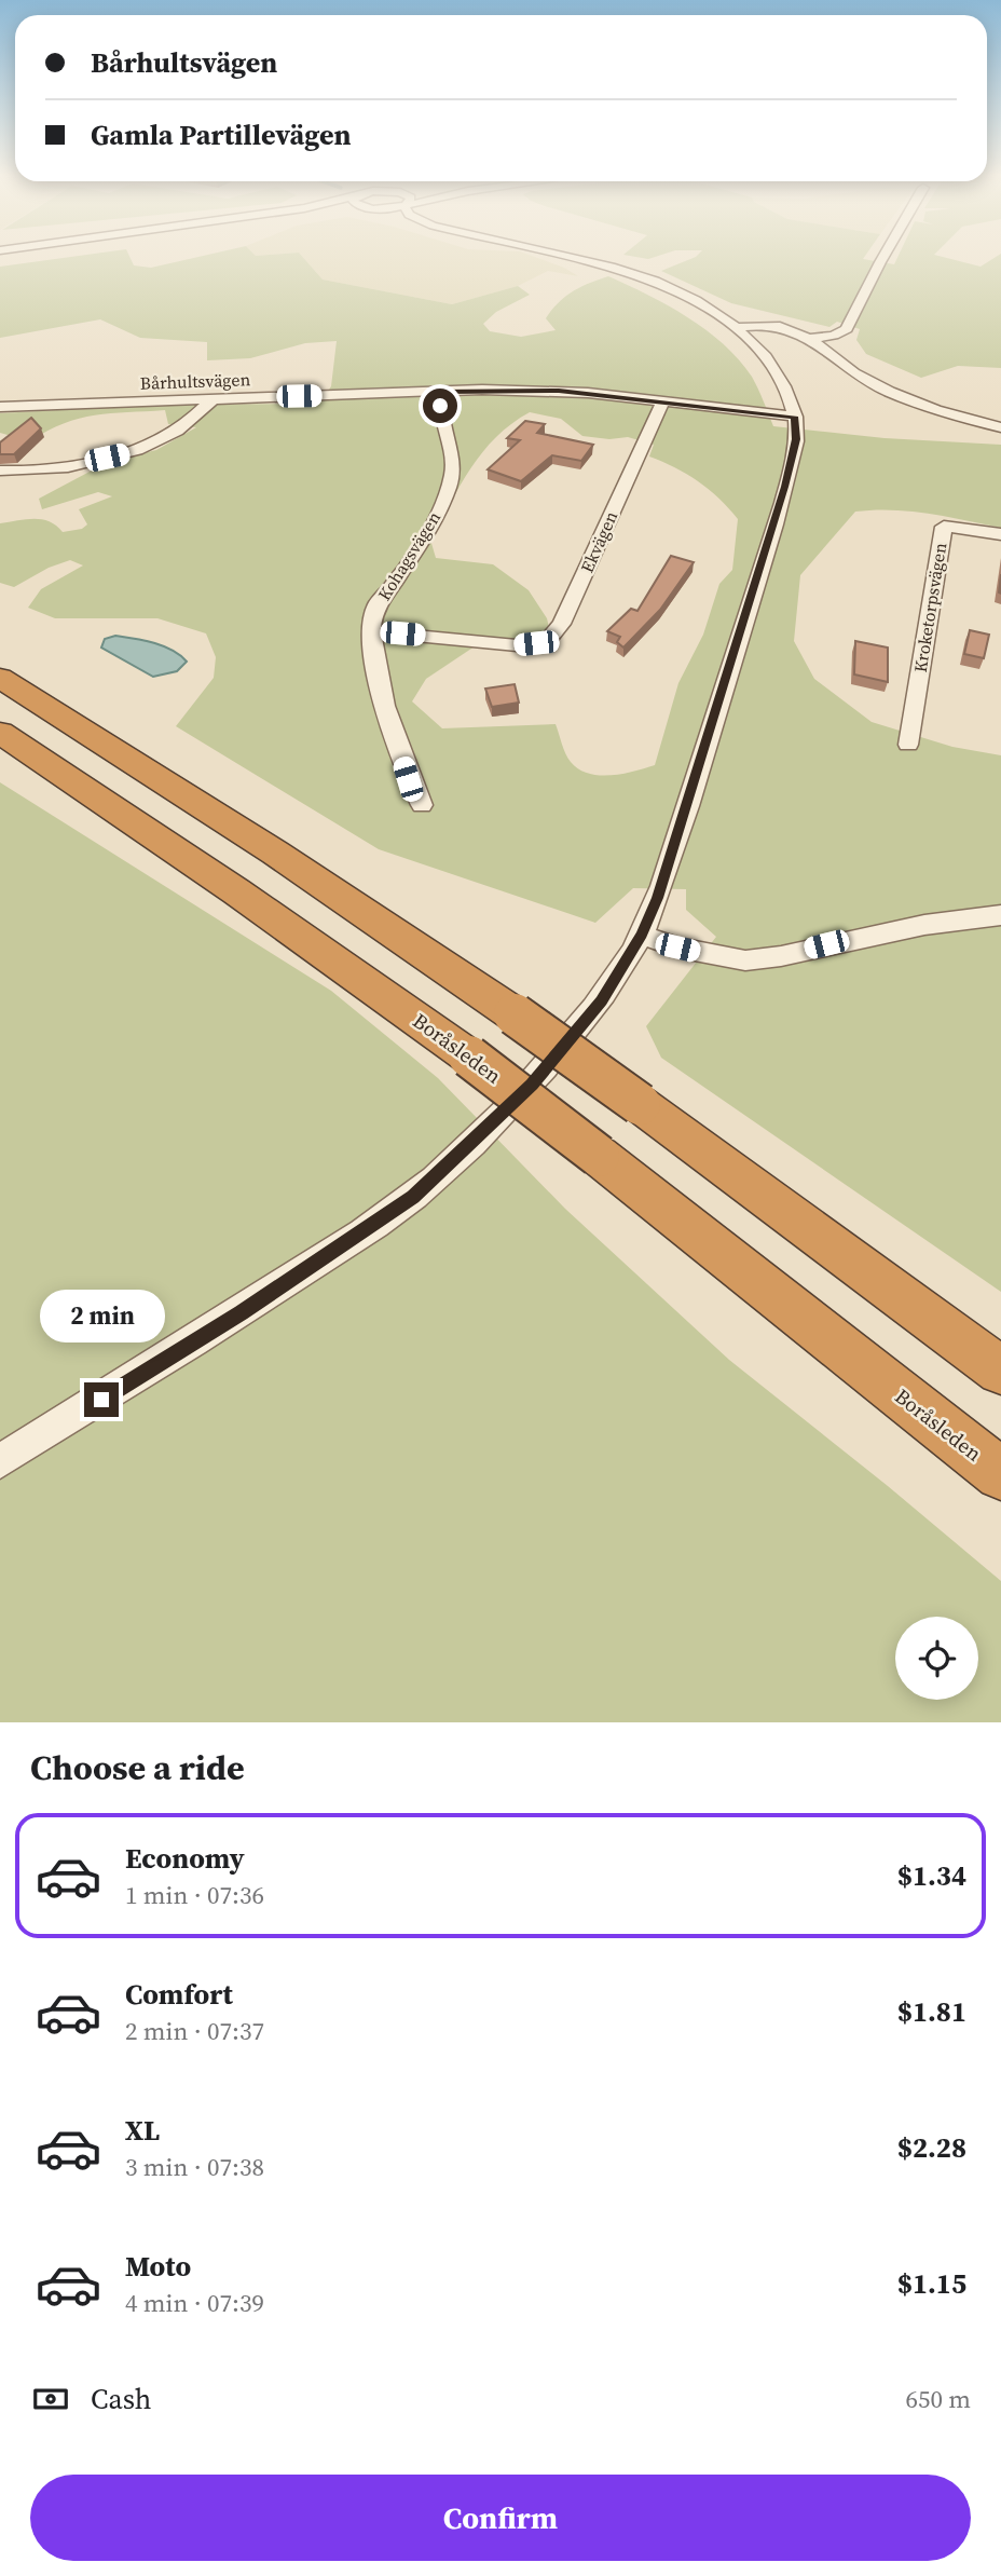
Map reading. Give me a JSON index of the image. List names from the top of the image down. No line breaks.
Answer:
{"streets":{"highway":["Boråsleden"],"street":["Bårhultsvägen","Ekvägen","Kohagsvägen","Kroketorpsvägen"]},"crossings":[["Bårhultsvägen","Ekvägen"],["Bårhultsvägen","Kohagsvägen"],["Ekvägen","Kohagsvägen"]],"page":{"banner":["Bårhultsvägen","Gamla Partillevägen"],"bubble":"2 min","heading":"Choose a ride","list":[{"name":"Economy","note":"1 min · 07:36","value":"$1.34"},{"name":"Comfort","note":"2 min · 07:37","value":"$1.81"},{"name":"XL","note":"3 min · 07:38","value":"$2.28"},{"name":"Moto","note":"4 min · 07:39","value":"$1.15"}],"pay":["Cash","650 m"],"buttons":"Confirm"}}
